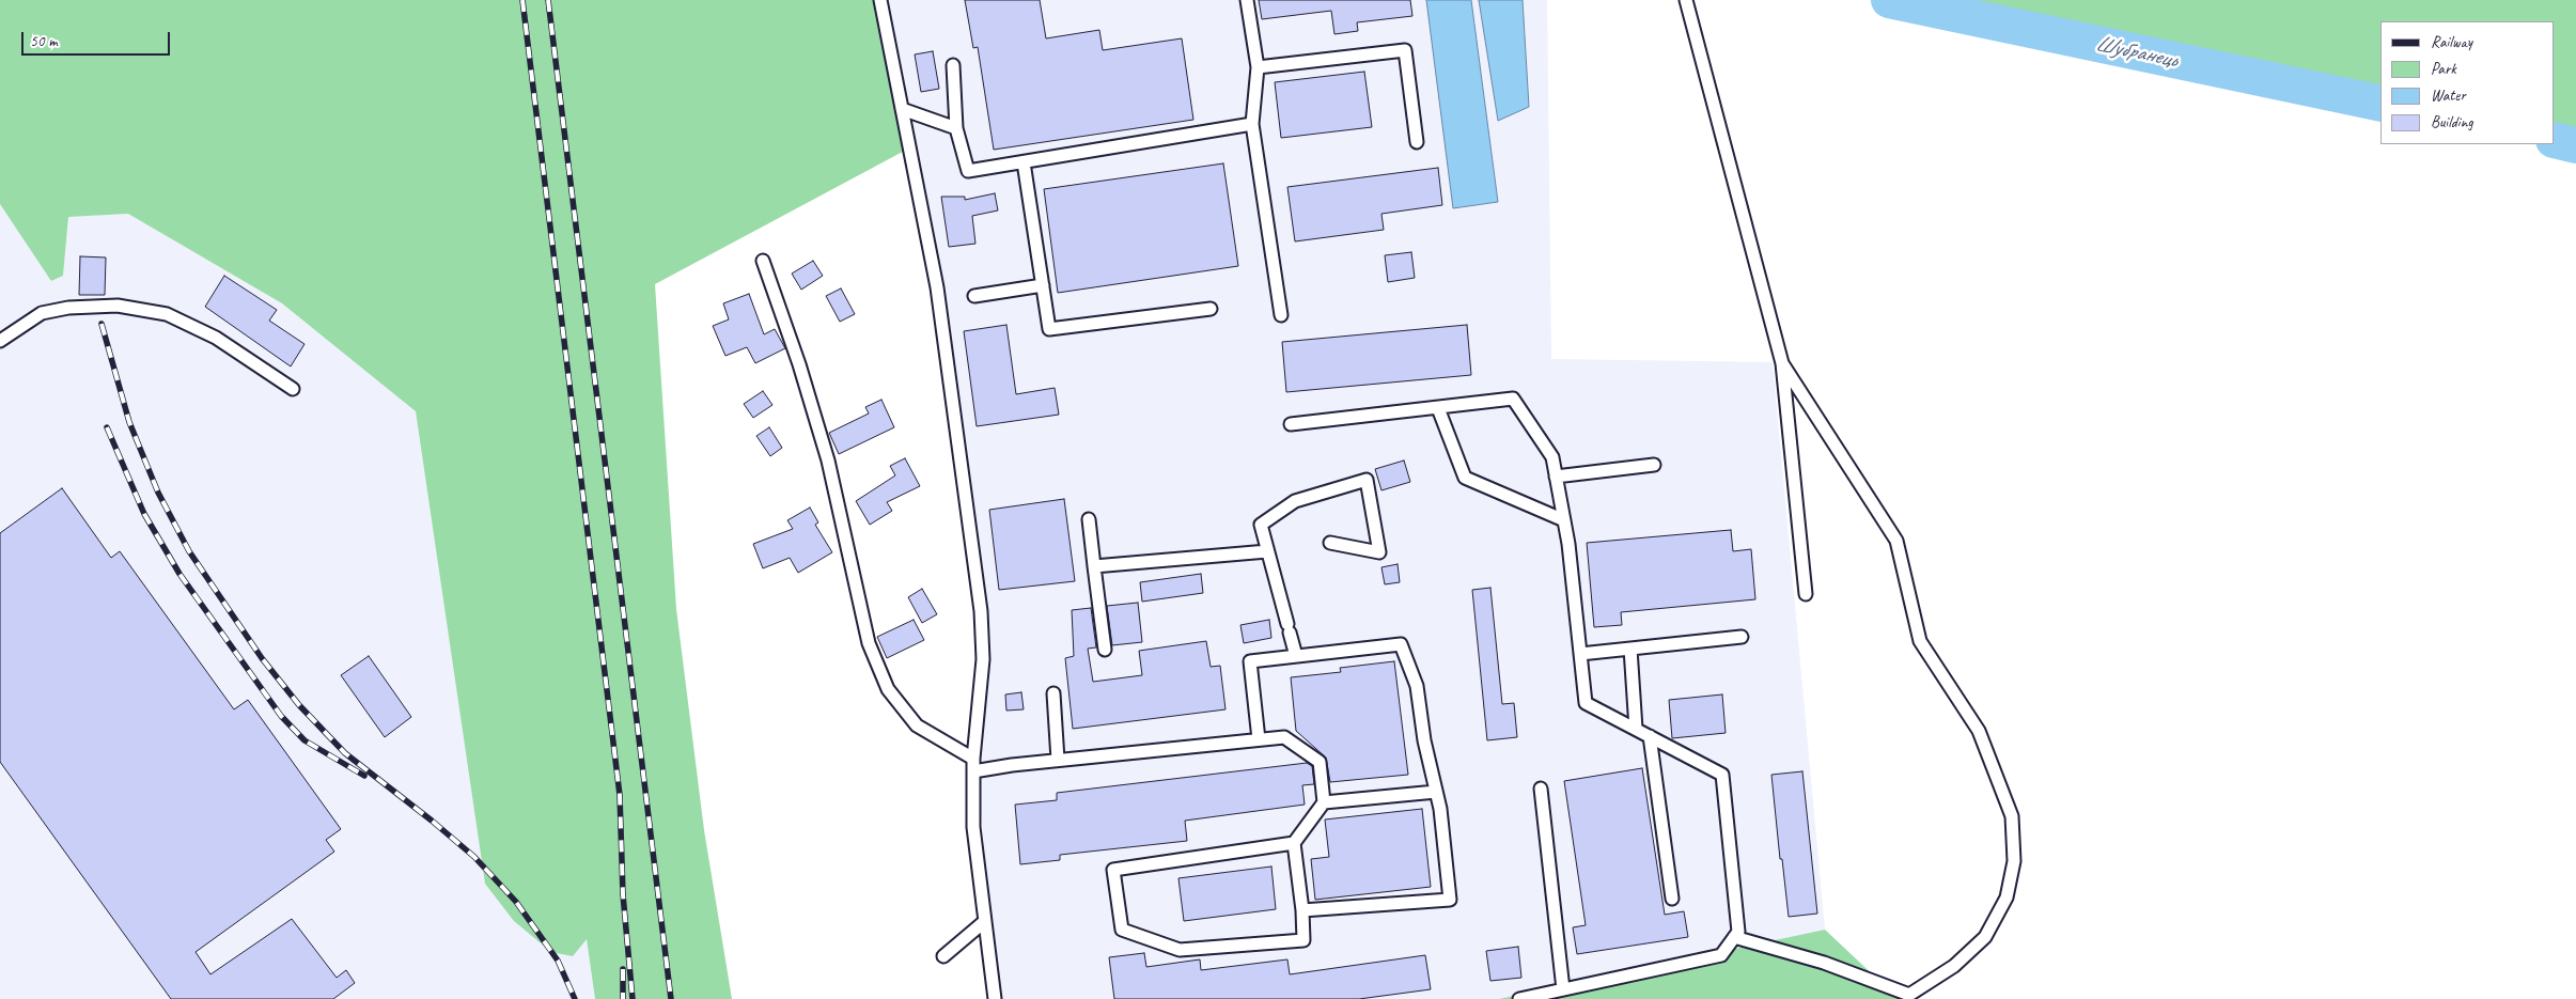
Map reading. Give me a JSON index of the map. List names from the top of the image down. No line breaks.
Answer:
{"water":["Шубранець"],"legend":["Railway","Park","Water","Building"],"scale_bar":"50 m"}
